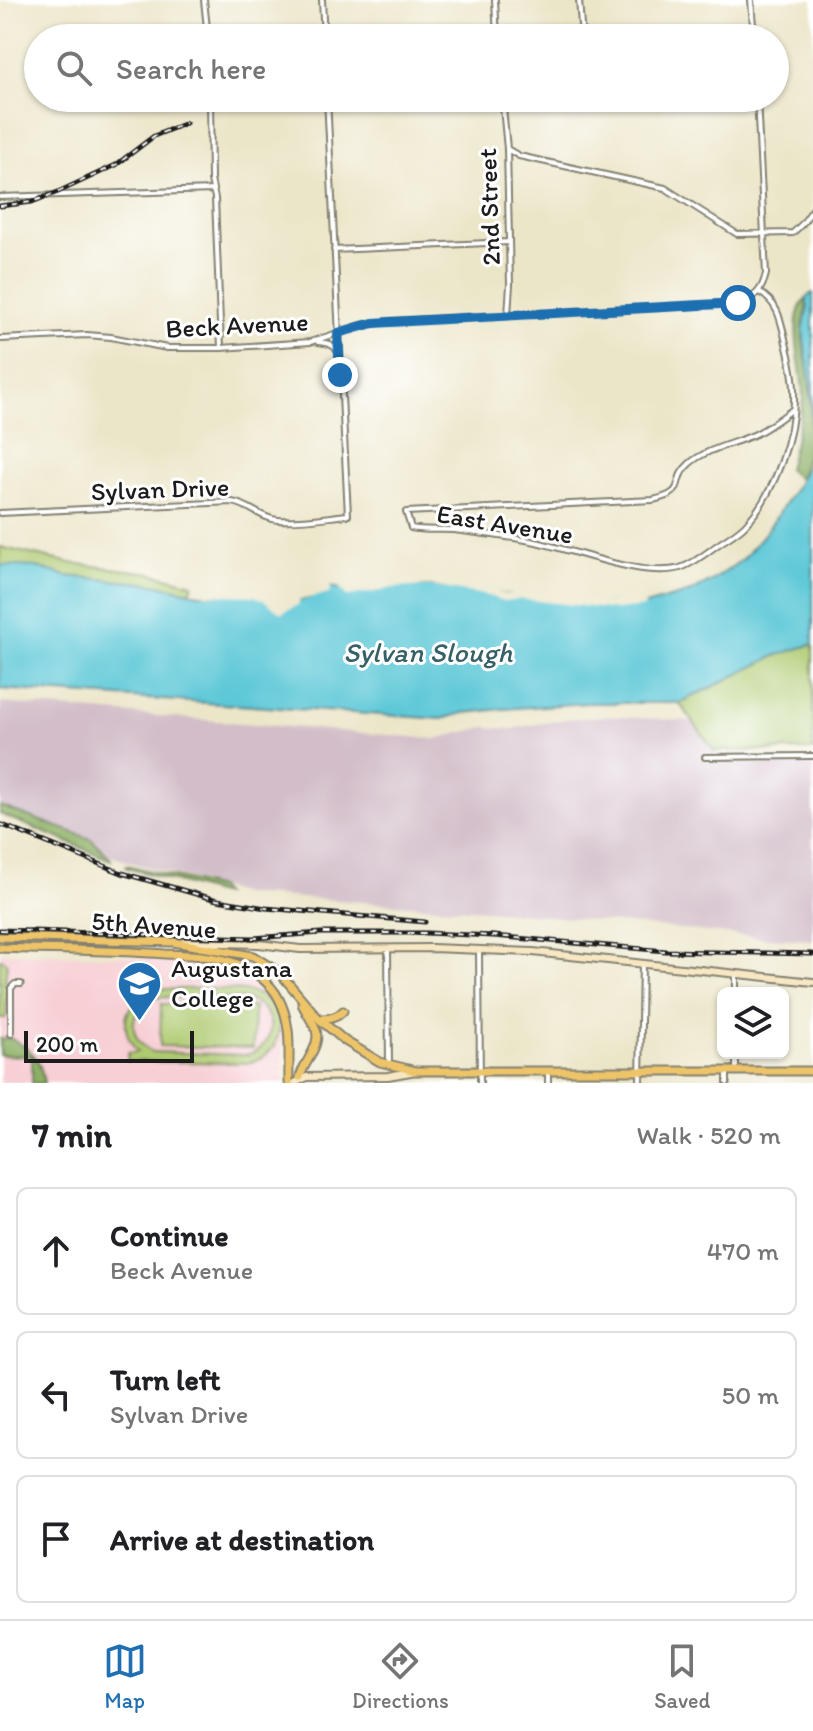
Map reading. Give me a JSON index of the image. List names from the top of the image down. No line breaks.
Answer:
{"streets":{"main road":["5th Avenue"],"street":["2nd Street","Beck Avenue","Sylvan Drive","East Avenue"]},"crossings":[["2nd Street","Beck Avenue"],["Beck Avenue","Sylvan Drive"],["Beck Avenue","East Avenue"]],"water":["Sylvan Slough"],"places":{"school or university":["Augustana College"]},"scale_bar":"200 m","page":{"search":"Search here","scale":"200 m","heading":["7 min","Walk · 520 m"],"list":[["Continue","Beck Avenue","470 m"],["Turn left","Sylvan Drive","50 m"],"Arrive at destination"],"nav":["Map","Directions","Saved"]}}
